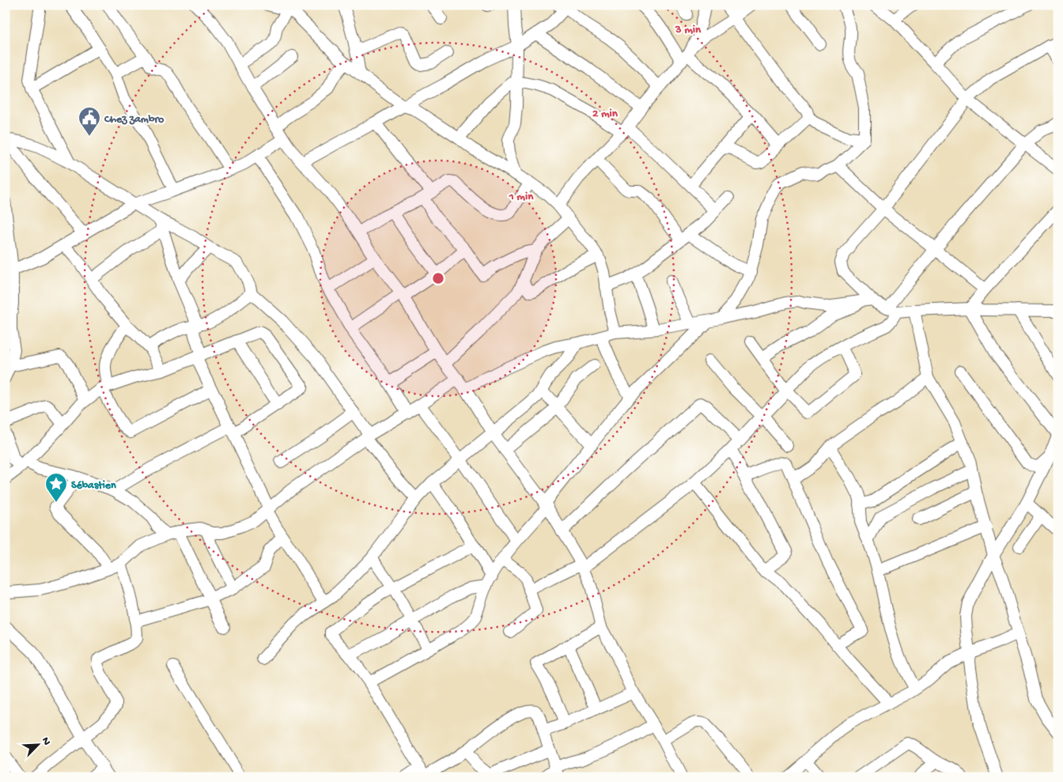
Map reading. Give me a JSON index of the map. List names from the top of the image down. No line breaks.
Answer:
{"places":{"public building":["Chez zambro"],"place":["Sébastien"]},"north":"top right","rings":["3 min","2 min","1 min"]}
